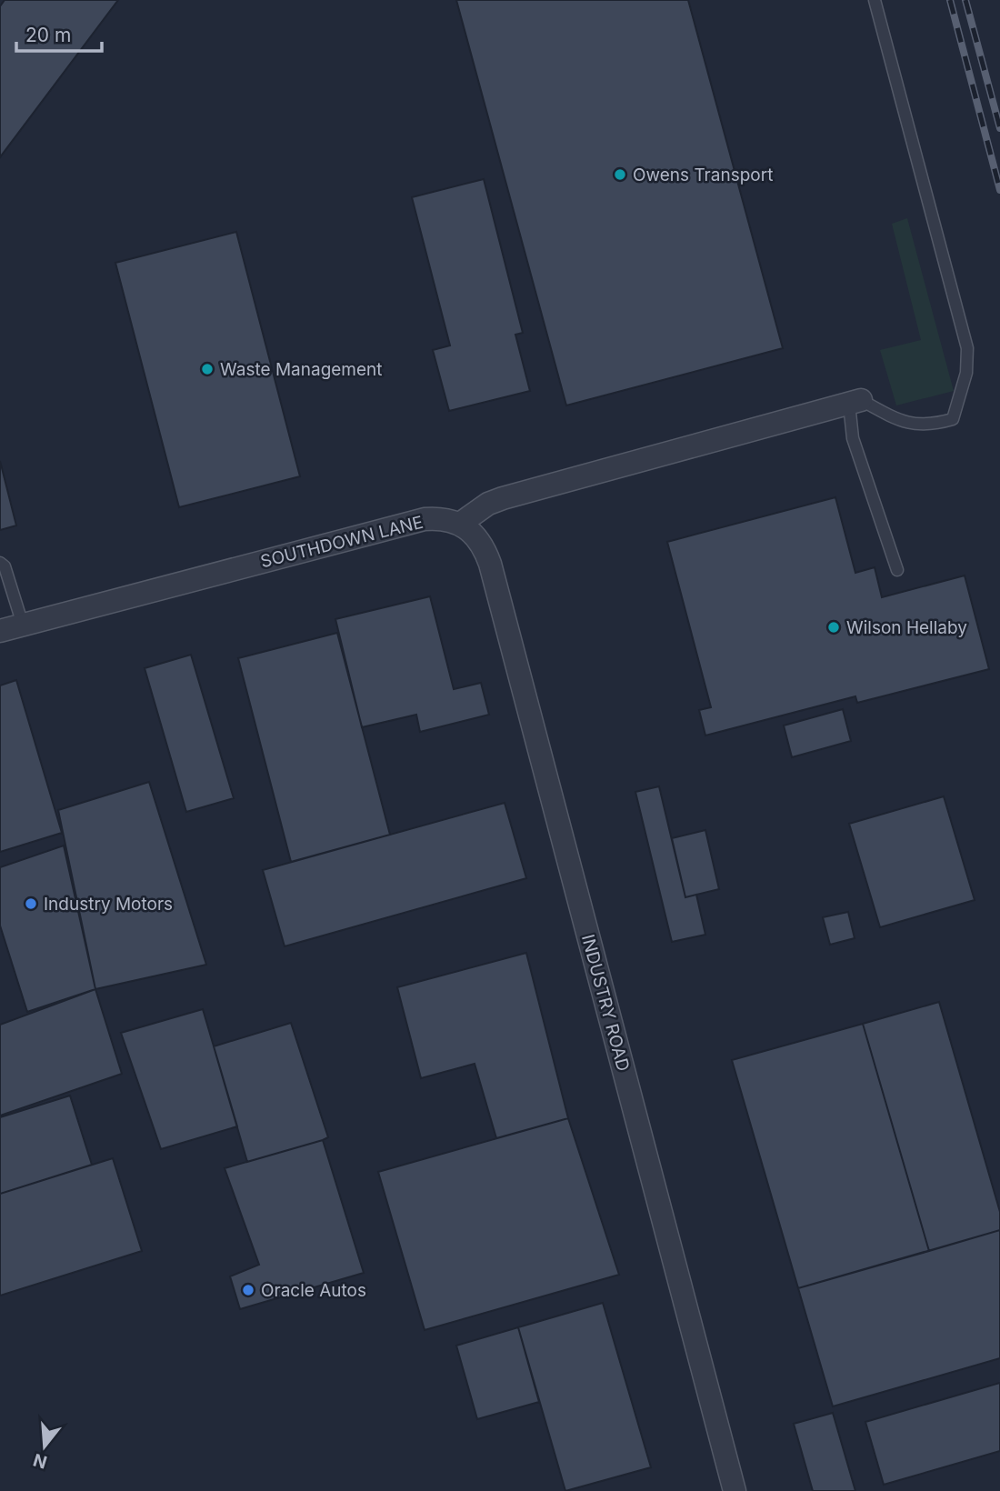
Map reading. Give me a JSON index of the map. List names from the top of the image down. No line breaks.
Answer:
{"streets":{"street":["SOUTHDOWN LANE","INDUSTRY ROAD"]},"crossings":[["SOUTHDOWN LANE","INDUSTRY ROAD"]],"places":["Owens Transport","Waste Management","Wilson Hellaby","Industry Motors","Oracle Autos"],"scale_bar":"20 m","north":"bottom"}
